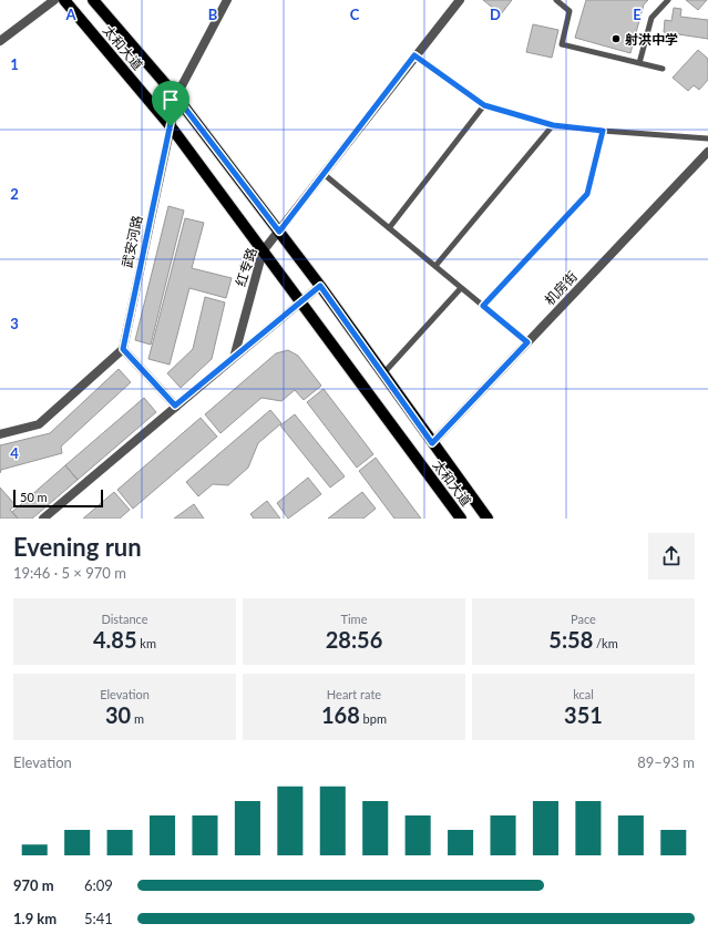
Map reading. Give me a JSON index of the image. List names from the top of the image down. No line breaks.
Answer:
{"streets":{"main road":["太和大道"],"street":["武安河路","红专路","机房街"]},"crossings":[["太和大道","武安河路"],["太和大道","红专路"],["太和大道","机房街"]],"places":["射洪中学"],"scale_bar":"50 m","page":{"scale":"50 m","heading":["Evening run","19:46 · 5 × 970 m"],"stats":[["Distance","4.85 km"],["Time","28:56"],["Pace","5:58 /km"],["Elevation","30 m"],["Heart rate","168 bpm"],["kcal","351"]],"chart":["Elevation","89–93 m"],"list":[{"name":"970 m","note":"6:09"},{"name":"1.9 km","note":"5:41"}]},"grid":{"columns":["A","B","C","D","E"],"rows":["1","2","3","4"]}}
